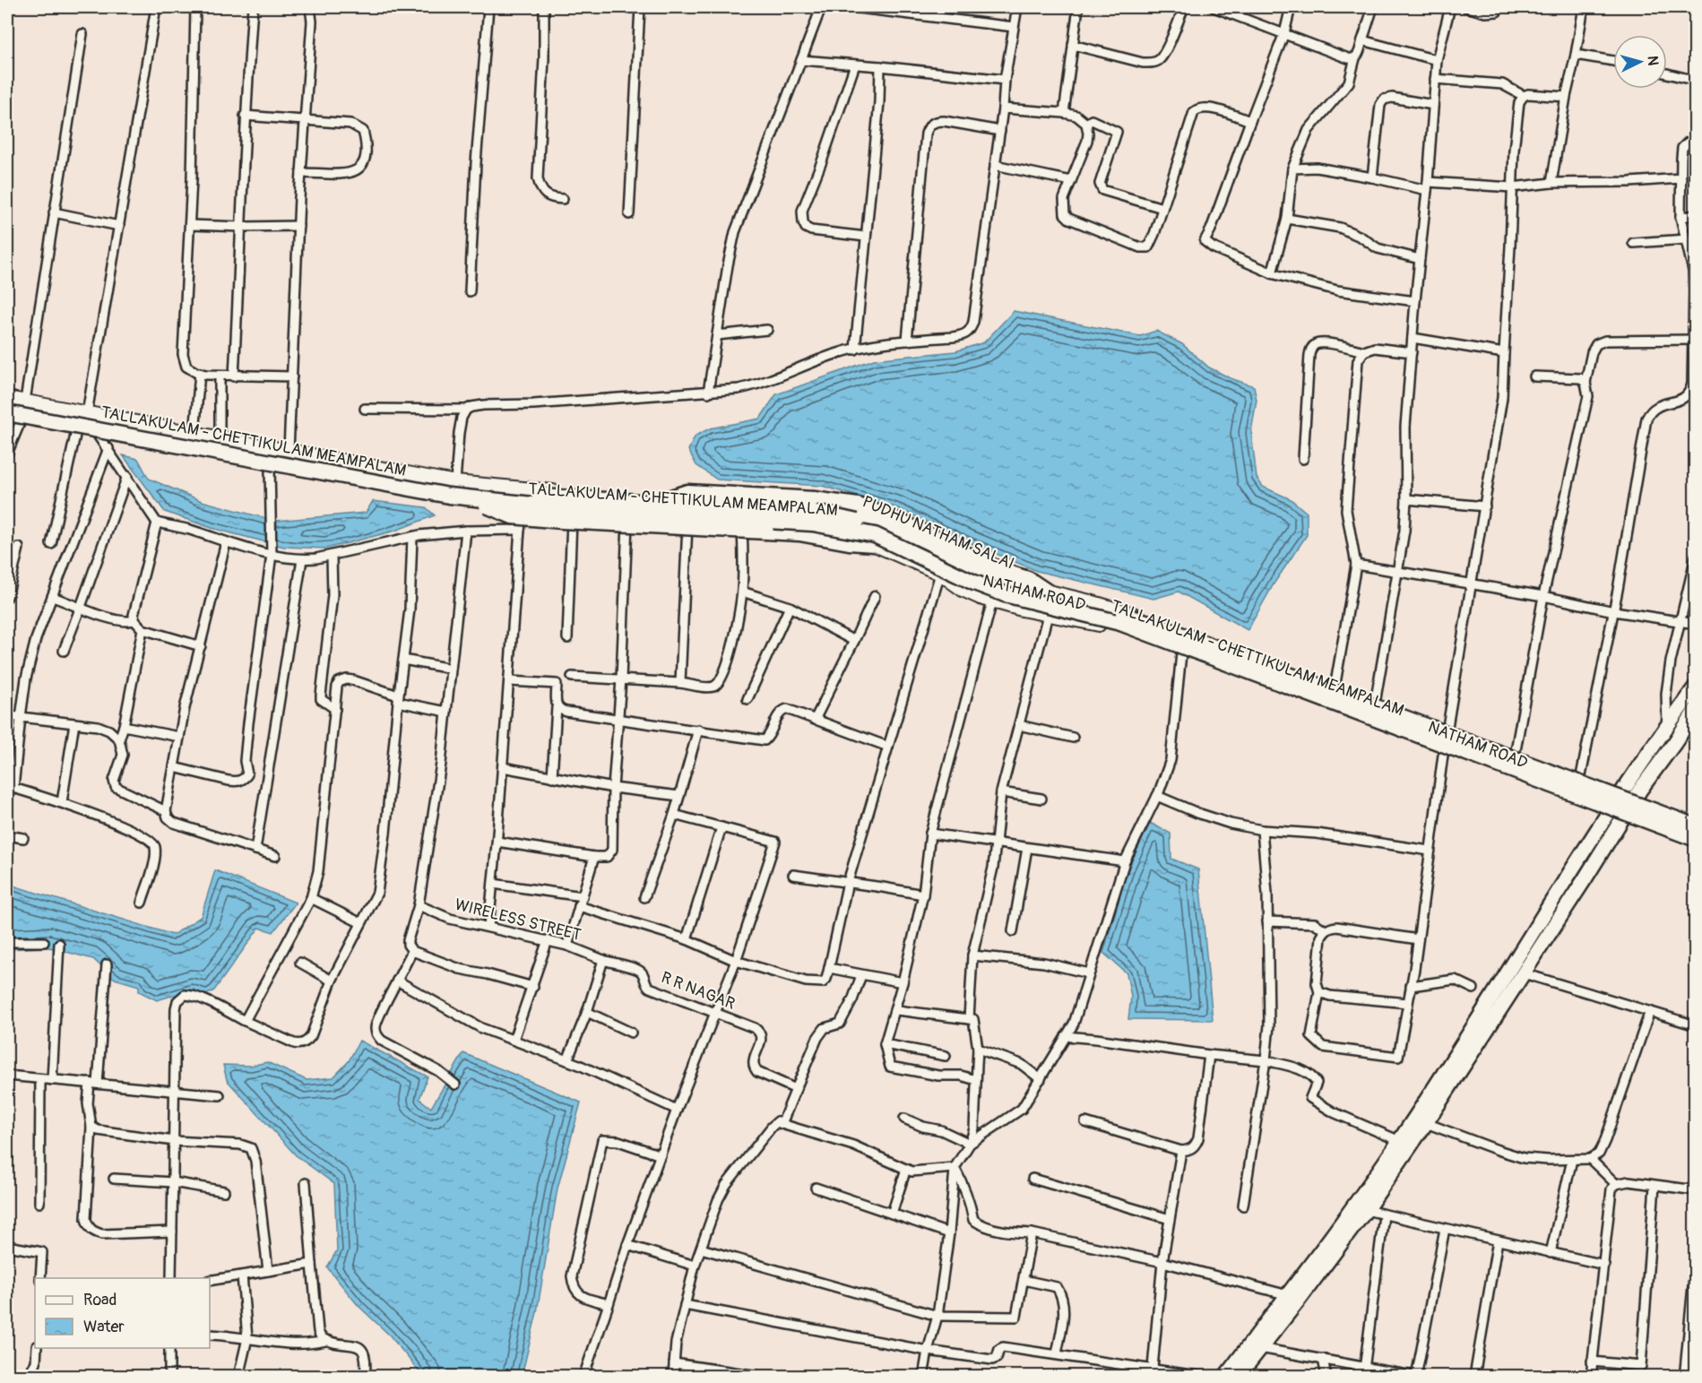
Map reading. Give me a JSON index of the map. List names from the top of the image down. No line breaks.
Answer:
{"streets":{"highway":["TALLAKULAM - CHETTIKULAM MEAMPALAM"],"main road":["PUDHU NATHAM SALAI","NATHAM ROAD"],"street":["WIRELESS STREET","R R NAGAR"]},"crossings":[["TALLAKULAM - CHETTIKULAM MEAMPALAM","NATHAM ROAD"],["PUDHU NATHAM SALAI","NATHAM ROAD"],["WIRELESS STREET","R R NAGAR"]],"legend":["Road","Water"],"north":"right"}
